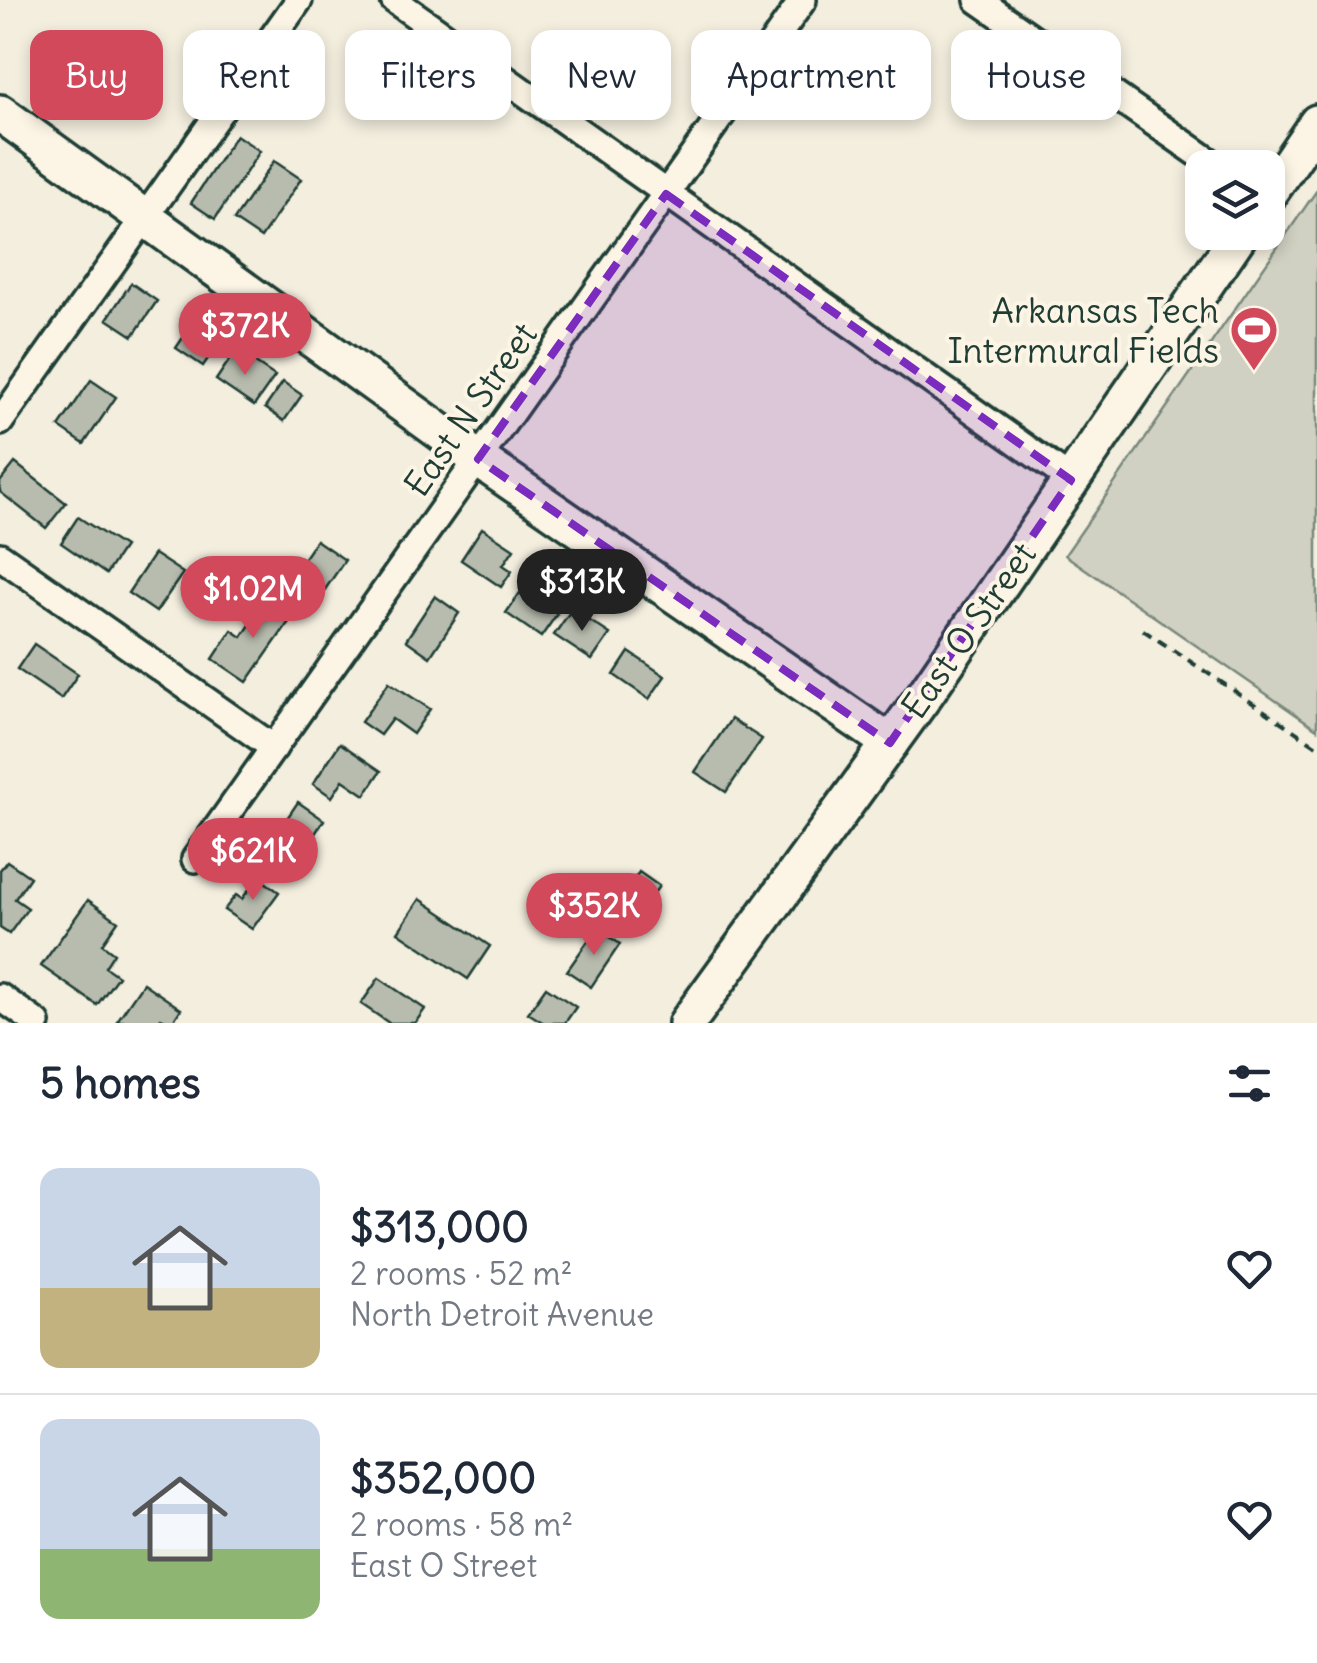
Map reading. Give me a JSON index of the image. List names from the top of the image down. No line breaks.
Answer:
{"streets":{"street":["East N Street","East O Street"]},"places":{"sports":["Arkansas Tech Intermural Fields"]},"page":{"chip":["Buy","Rent","Filters","New","Apartment","House"],"price":["$372K","$313K","$1.02M","$621K","$352K"],"heading":"5 homes","list":[{"name":"$313,000","note":"2 rooms · 52 m² · North Detroit Avenue"},{"name":"$352,000","note":"2 rooms · 58 m² · East O Street"}]}}
